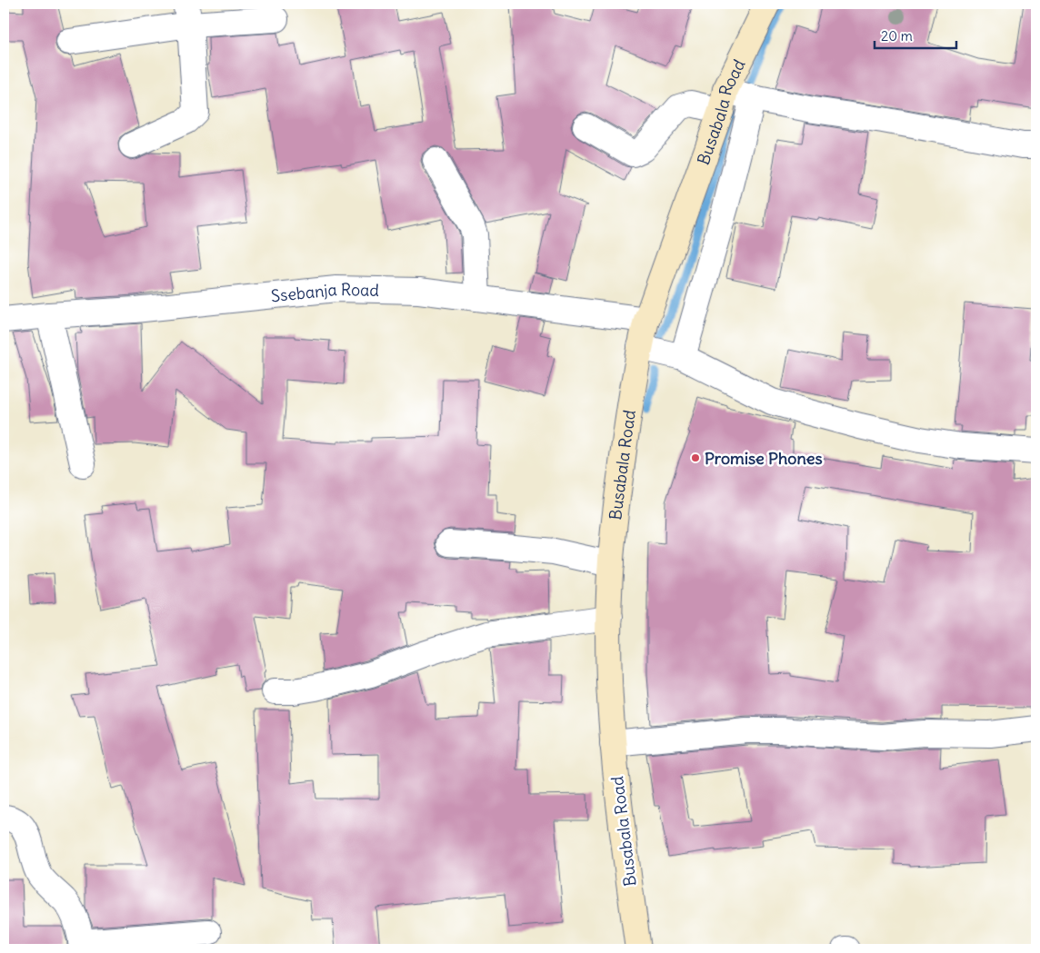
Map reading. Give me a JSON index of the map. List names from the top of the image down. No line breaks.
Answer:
{"streets":{"street":["Busabala Road","Ssebanja Road"]},"crossings":[["Busabala Road","Ssebanja Road"]],"places":["Promise Phones"],"scale_bar":"20 m"}
